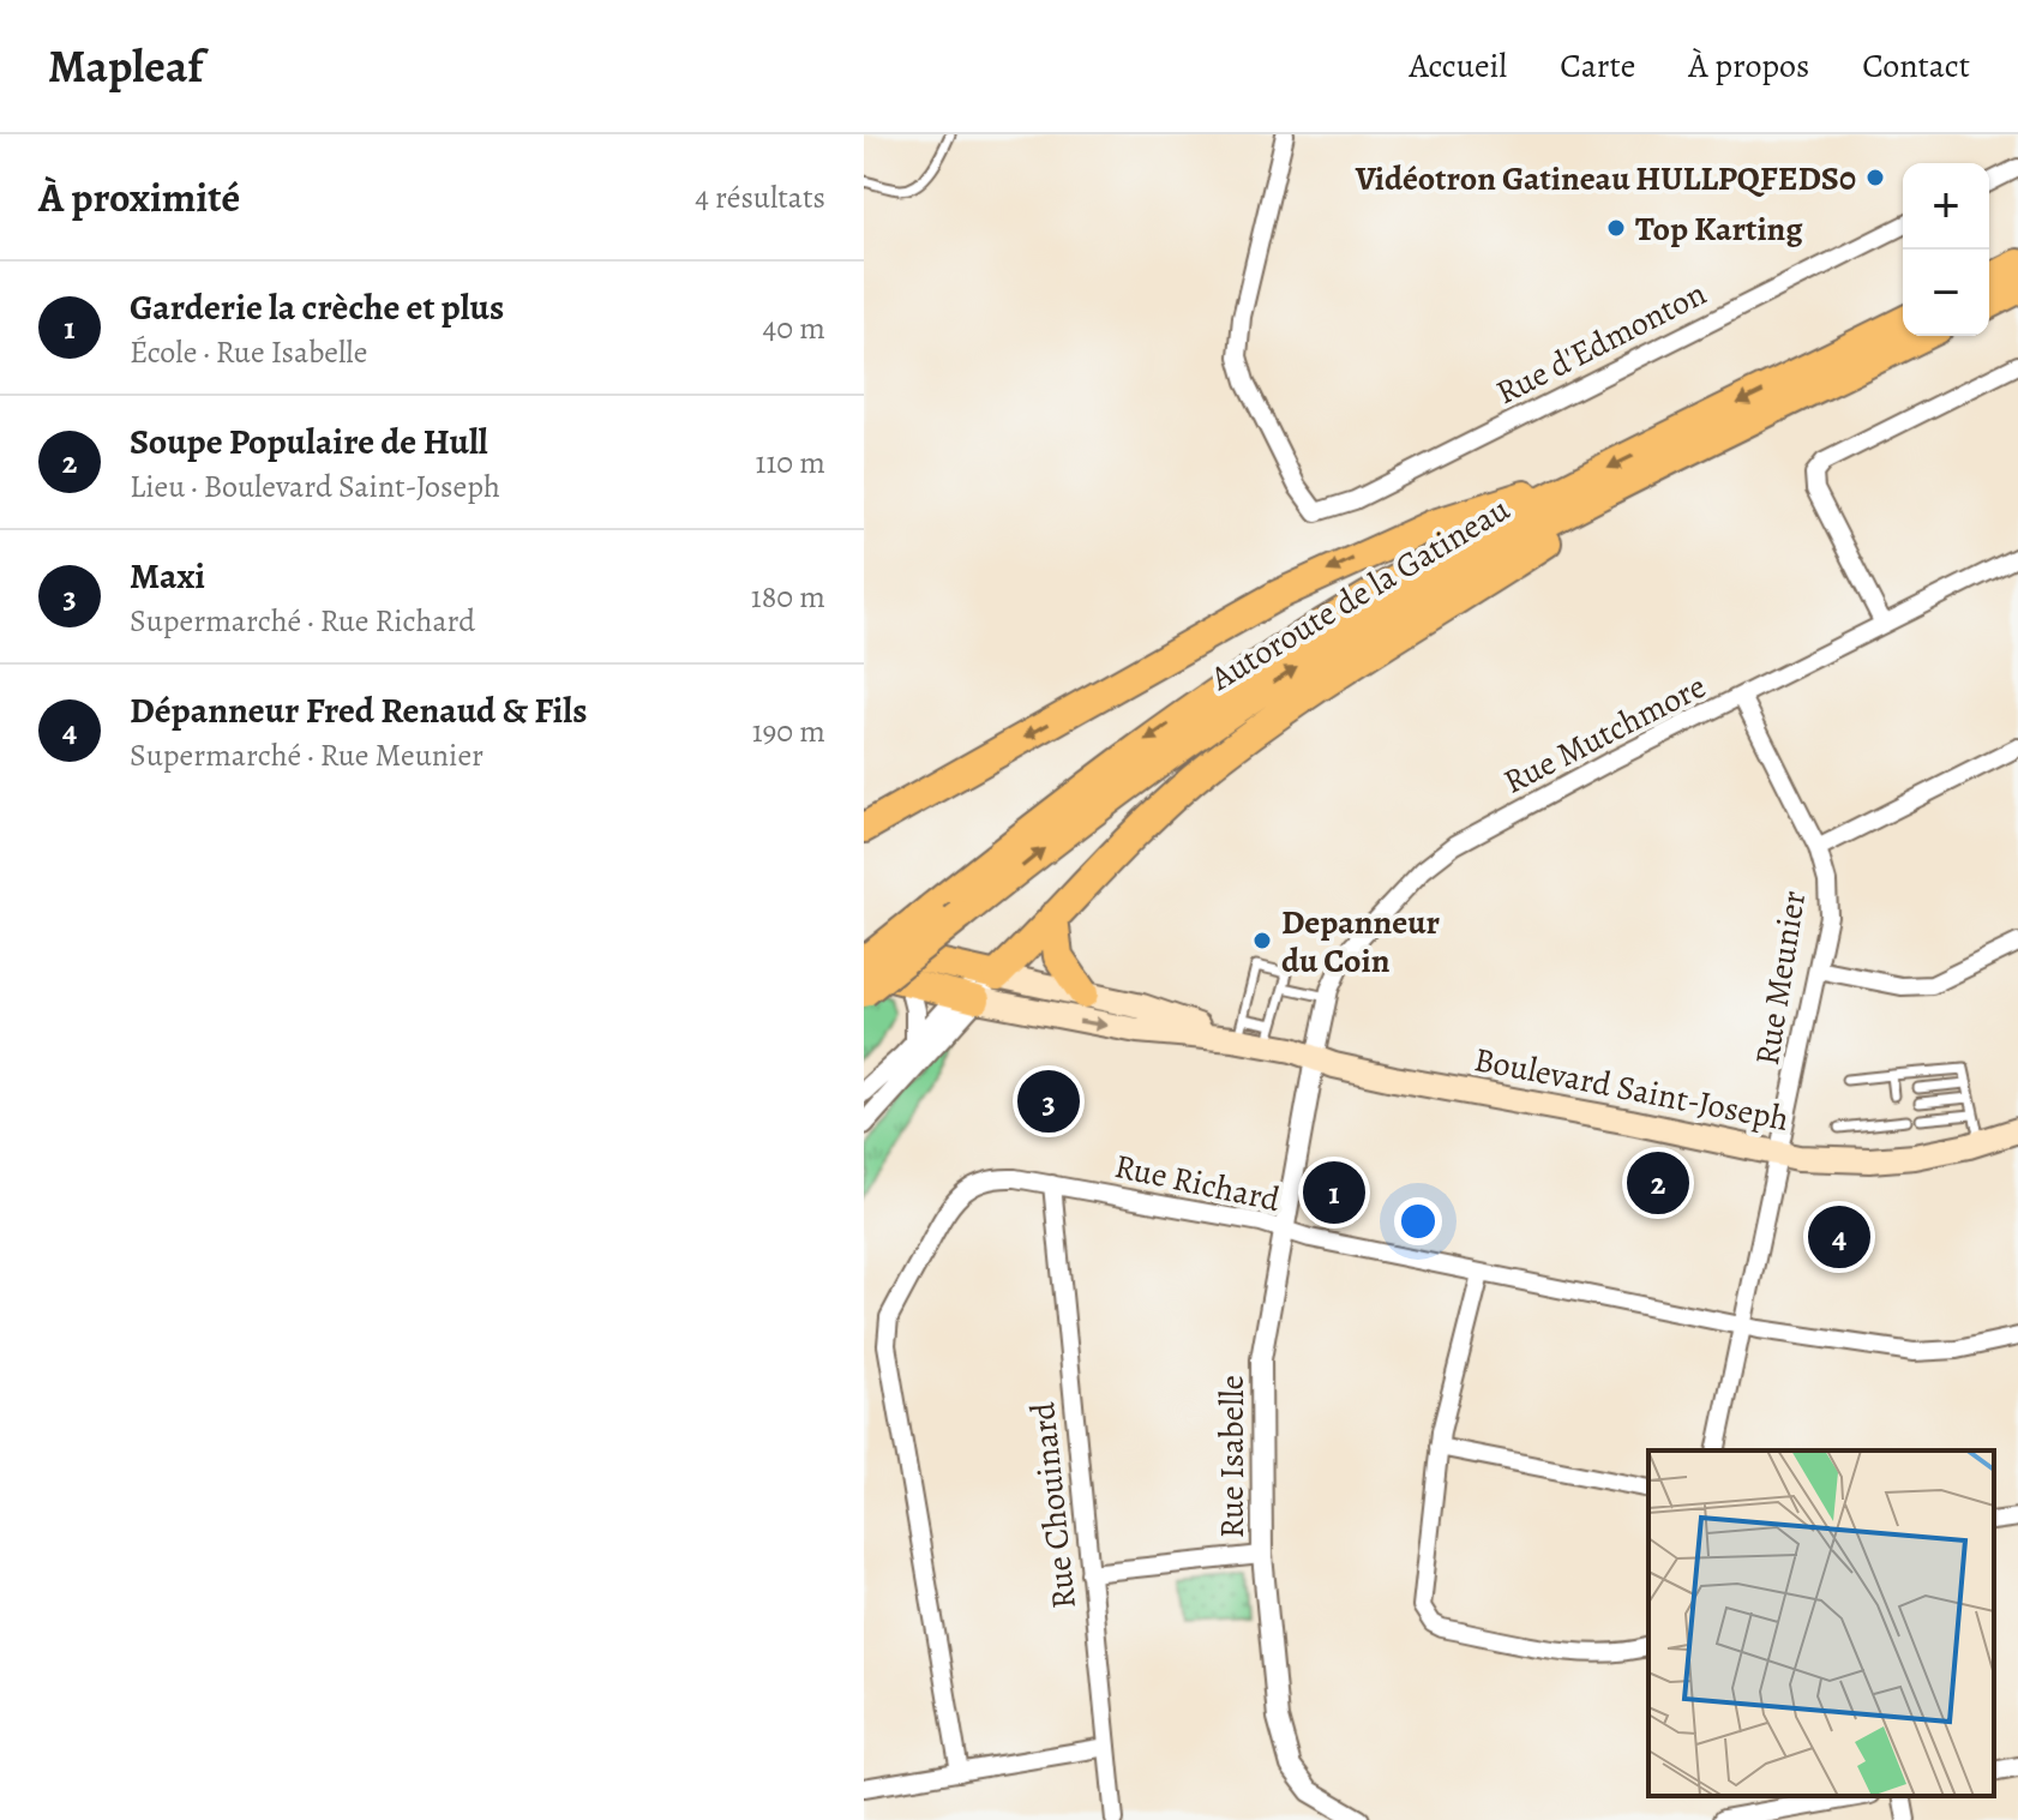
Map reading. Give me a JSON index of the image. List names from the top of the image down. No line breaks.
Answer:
{"streets":{"highway":["Autoroute de la Gatineau"],"main road":["Boulevard Saint-Joseph"],"street":["Rue d'Edmonton","Rue Mutchmore","Rue Meunier","Rue Richard","Rue Isabelle","Rue Chouinard"]},"crossings":[["Rue Mutchmore","Rue Meunier"],["Rue Mutchmore","Boulevard Saint-Joseph"],["Rue Mutchmore","Rue Isabelle"],["Rue Meunier","Boulevard Saint-Joseph"],["Rue Meunier","Rue Richard"],["Boulevard Saint-Joseph","Rue Isabelle"],["Rue Richard","Rue Isabelle"],["Rue Richard","Rue Chouinard"]],"places":["Vidéotron Gatineau HULLPQFEDS0","Top Karting","Depanneur du Coin"],"page":{"header":"Mapleaf","nav":["Accueil","Carte","À propos","Contact"],"heading":["À proximité","4 résultats"],"map_buttons":["+","−"],"list":[{"mark":"1","name":"Garderie la crèche et plus","note":"École · Rue Isabelle","value":"40 m"},{"mark":"2","name":"Soupe Populaire de Hull","note":"Lieu · Boulevard Saint-Joseph","value":"110 m"},{"mark":"3","name":"Maxi","note":"Supermarché · Rue Richard","value":"180 m"},{"mark":"4","name":"Dépanneur Fred Renaud & Fils","note":"Supermarché · Rue Meunier","value":"190 m"}],"pins":["3","2","1","4"]}}
